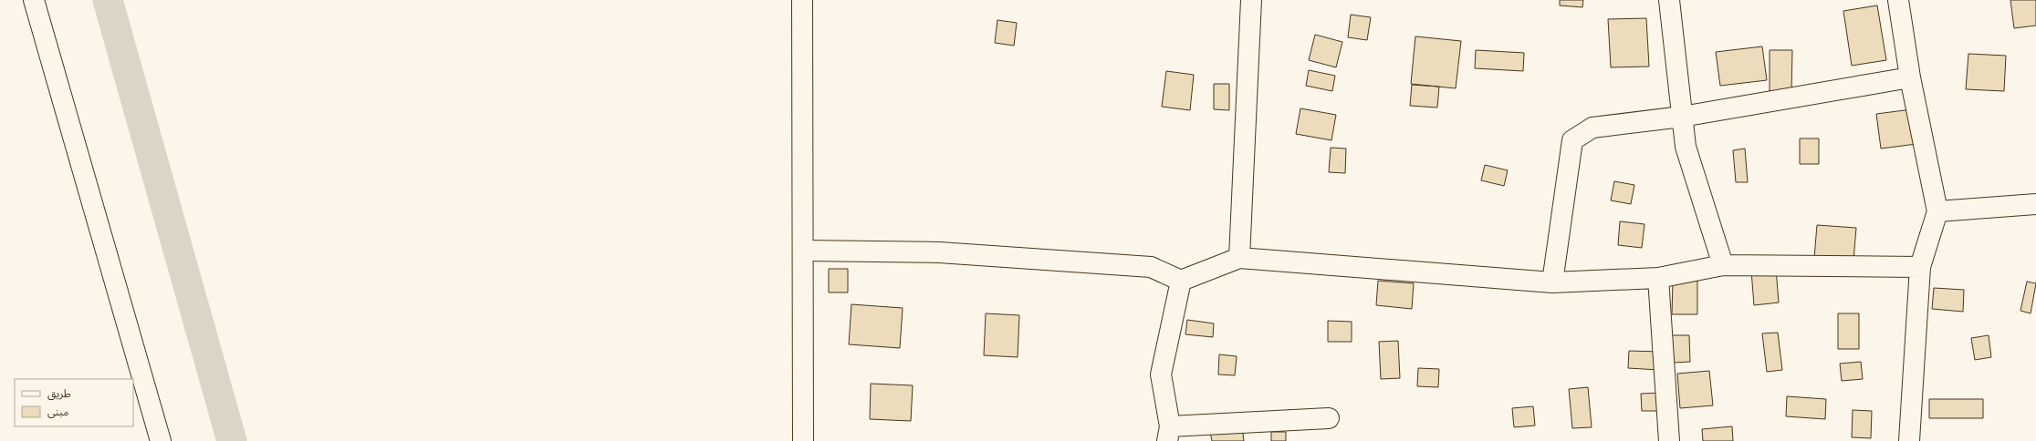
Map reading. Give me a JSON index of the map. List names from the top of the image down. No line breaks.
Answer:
{"legend":["طريق","مبنى"]}
